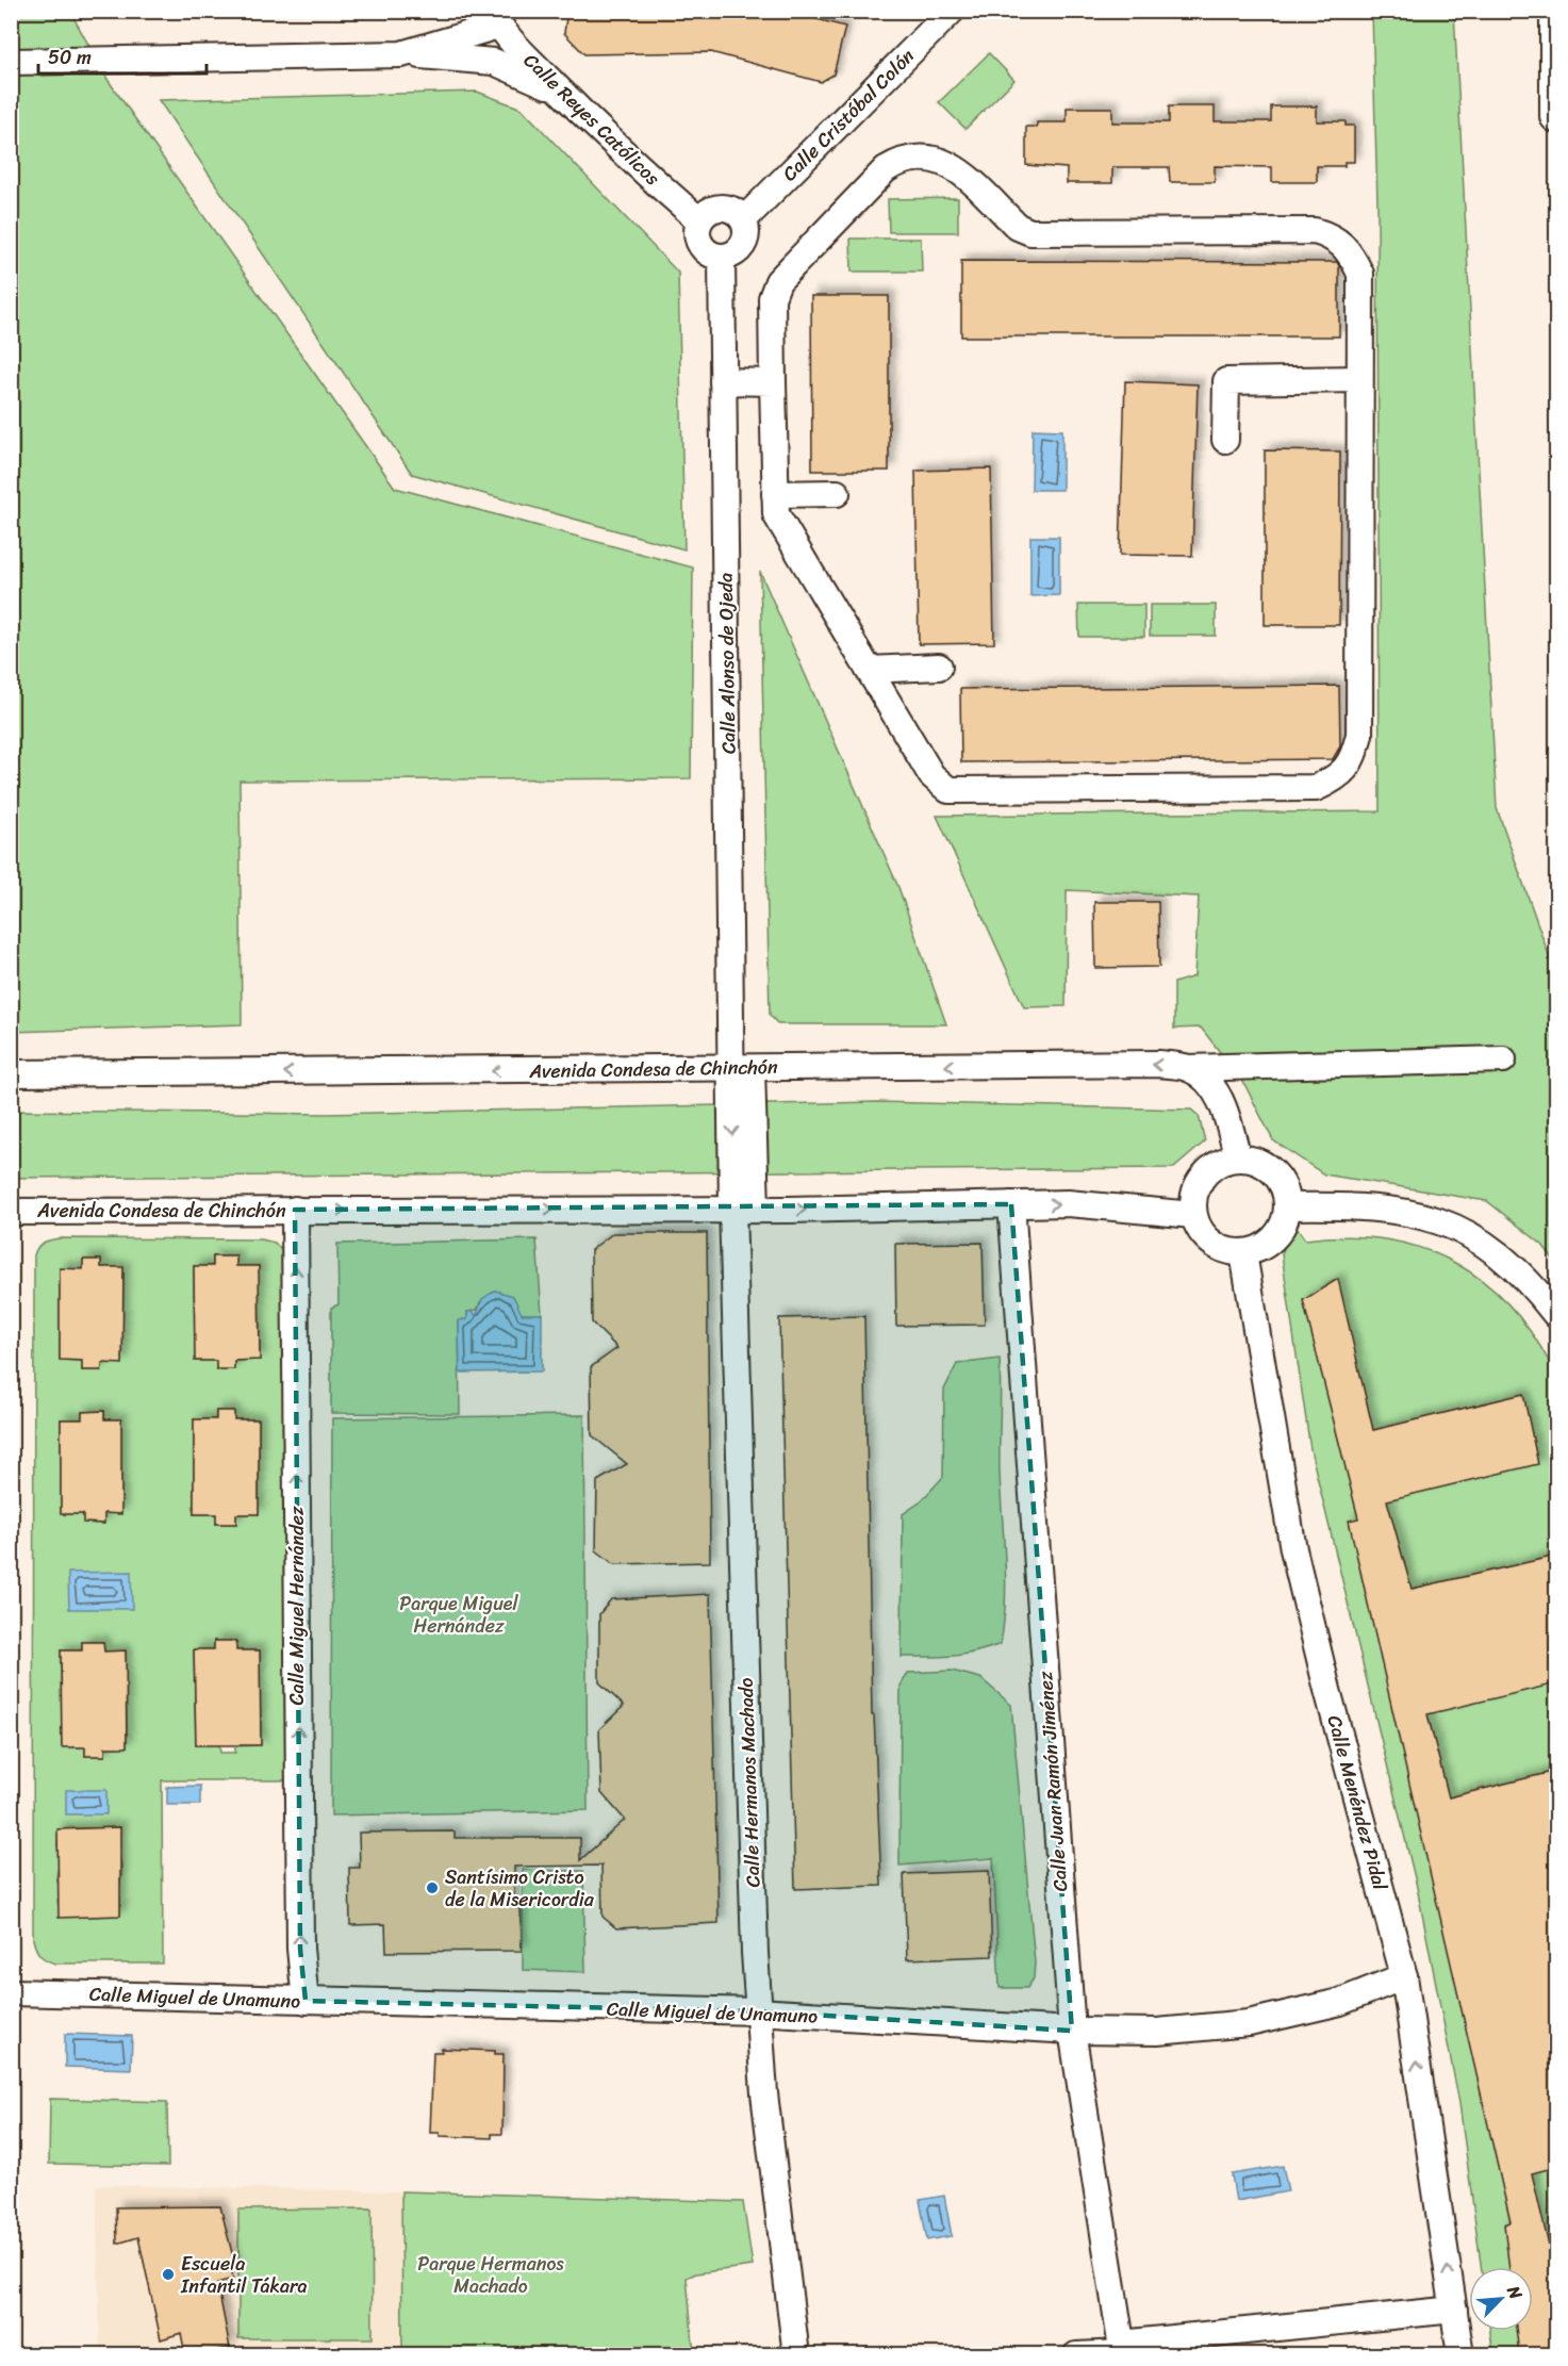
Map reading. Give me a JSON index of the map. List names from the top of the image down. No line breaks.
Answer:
{"streets":{"street":["Calle Cristóbal Colón","Calle Reyes Católicos","Calle Alonso de Ojeda","Avenida Condesa de Chinchón","Calle Miguel Hernández","Calle Juan Ramón Jiménez","Calle Hermanos Machado","Calle Menéndez Pidal","Calle Miguel de Unamuno"]},"crossings":[["Calle Cristóbal Colón","Calle Reyes Católicos"],["Calle Cristóbal Colón","Calle Alonso de Ojeda"],["Calle Reyes Católicos","Calle Alonso de Ojeda"],["Calle Alonso de Ojeda","Avenida Condesa de Chinchón"],["Calle Alonso de Ojeda","Calle Hermanos Machado"],["Avenida Condesa de Chinchón","Calle Miguel Hernández"],["Avenida Condesa de Chinchón","Calle Juan Ramón Jiménez"],["Avenida Condesa de Chinchón","Calle Hermanos Machado"],["Avenida Condesa de Chinchón","Calle Menéndez Pidal"],["Calle Miguel Hernández","Calle Miguel de Unamuno"],["Calle Juan Ramón Jiménez","Calle Miguel de Unamuno"],["Calle Hermanos Machado","Calle Miguel de Unamuno"],["Calle Menéndez Pidal","Calle Miguel de Unamuno"]],"one_way":["Calle Miguel Hernández"],"parks":["Parque Miguel Hernández","Parque Hermanos Machado"],"places":["Santísimo Cristo de la Misericordia","Escuela Infantil Tákara"],"scale_bar":"50 m","north":"top right"}
